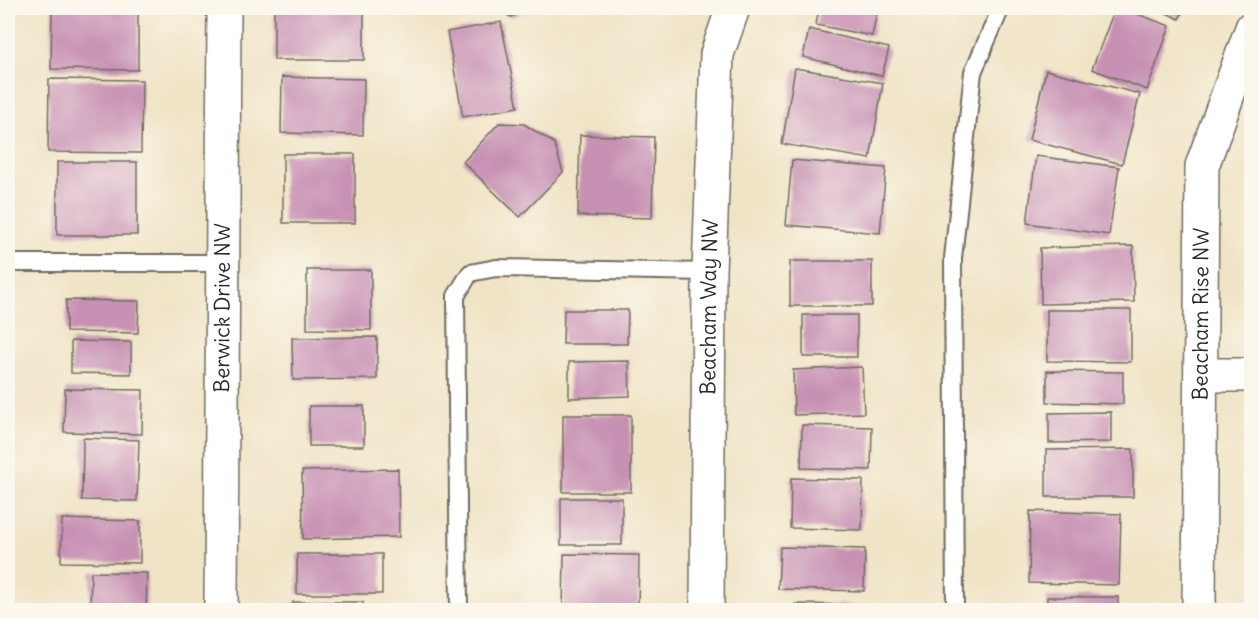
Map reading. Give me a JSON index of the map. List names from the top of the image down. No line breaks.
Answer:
{"streets":{"street":["Beacham Way NW","Berwick Drive NW","Beacham Rise NW"]}}
